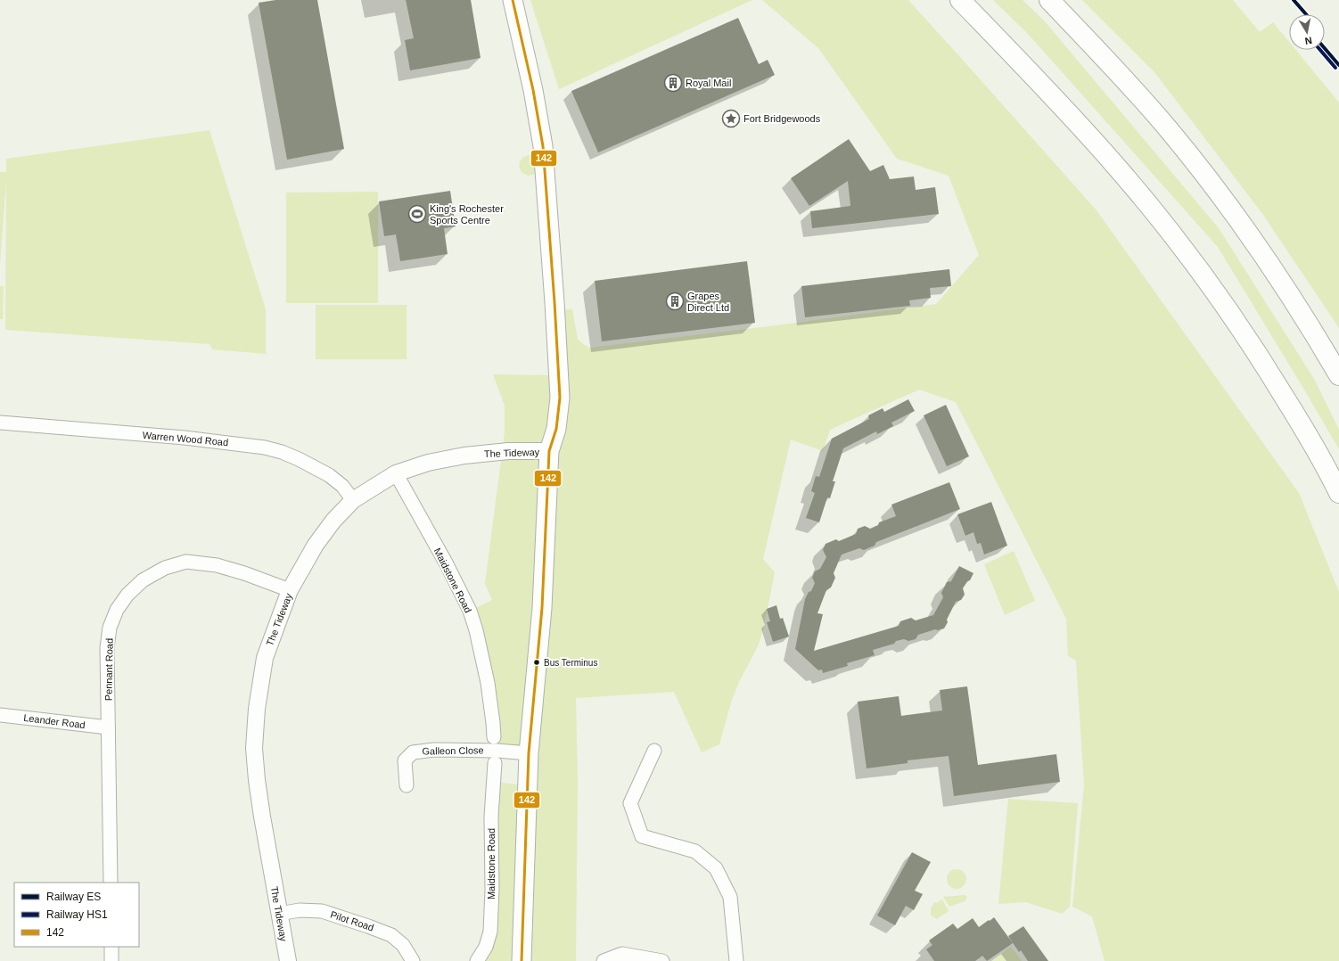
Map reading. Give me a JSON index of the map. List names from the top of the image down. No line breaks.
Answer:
{"streets":{"street":["Warren Wood Road","The Tideway","Maidstone Road","Pennant Road","Leander Road","Galleon Close","Pilot Road"]},"crossings":[["Warren Wood Road","The Tideway"],["The Tideway","Maidstone Road"],["The Tideway","Pennant Road"],["The Tideway","Pilot Road"],["Pennant Road","Leander Road"]],"places":{"building":["Royal Mail","Grapes Direct Ltd"],"place":["Fort Bridgewoods"],"sports":["King's Rochester Sports Centre"],"other":["Bus Terminus"]},"lines":["rail line ES","transit line 142","rail line HS1"],"legend":["Railway ES","Railway HS1","142"],"north":"bottom"}
